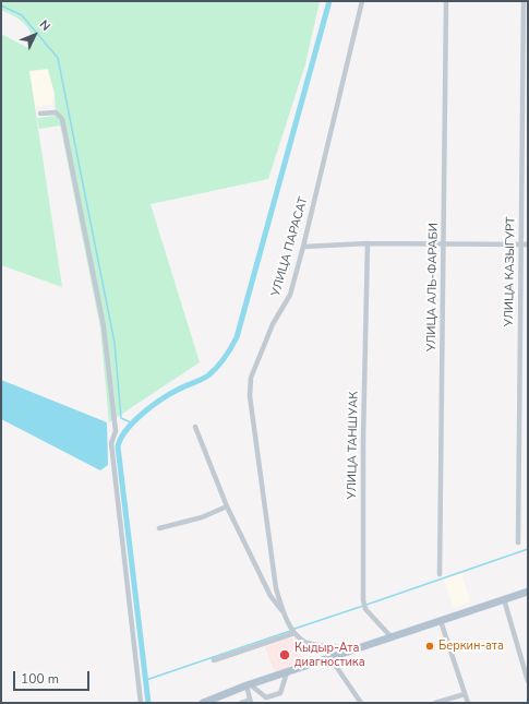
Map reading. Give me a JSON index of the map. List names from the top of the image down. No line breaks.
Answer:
{"streets":{"street":["УЛИЦА ПАРАСАТ","УЛИЦА КАЗЫГУРТ","УЛИЦА АЛЬ-ФАРАБИ","УЛИЦА ТАНШУАК"]},"places":["Беркин-ата","Кыдыр-Ата диагностика"],"scale_bar":"100 m","north":"top right"}
